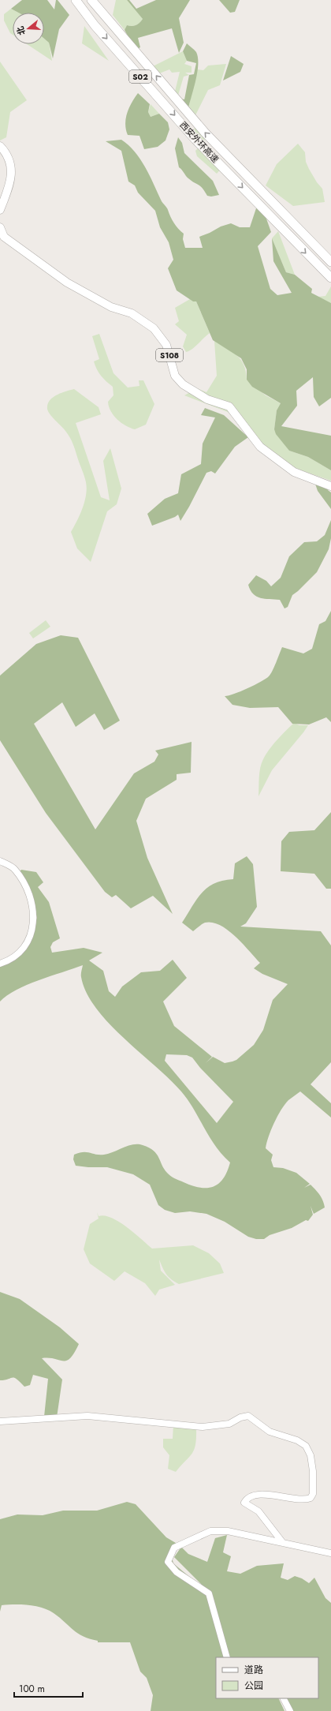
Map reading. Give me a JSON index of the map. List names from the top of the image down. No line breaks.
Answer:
{"streets":{"highway":["S02","西安外环高速"],"main road":["S108"]},"legend":["道路","公园"],"scale_bar":"100 m","north":"left"}
